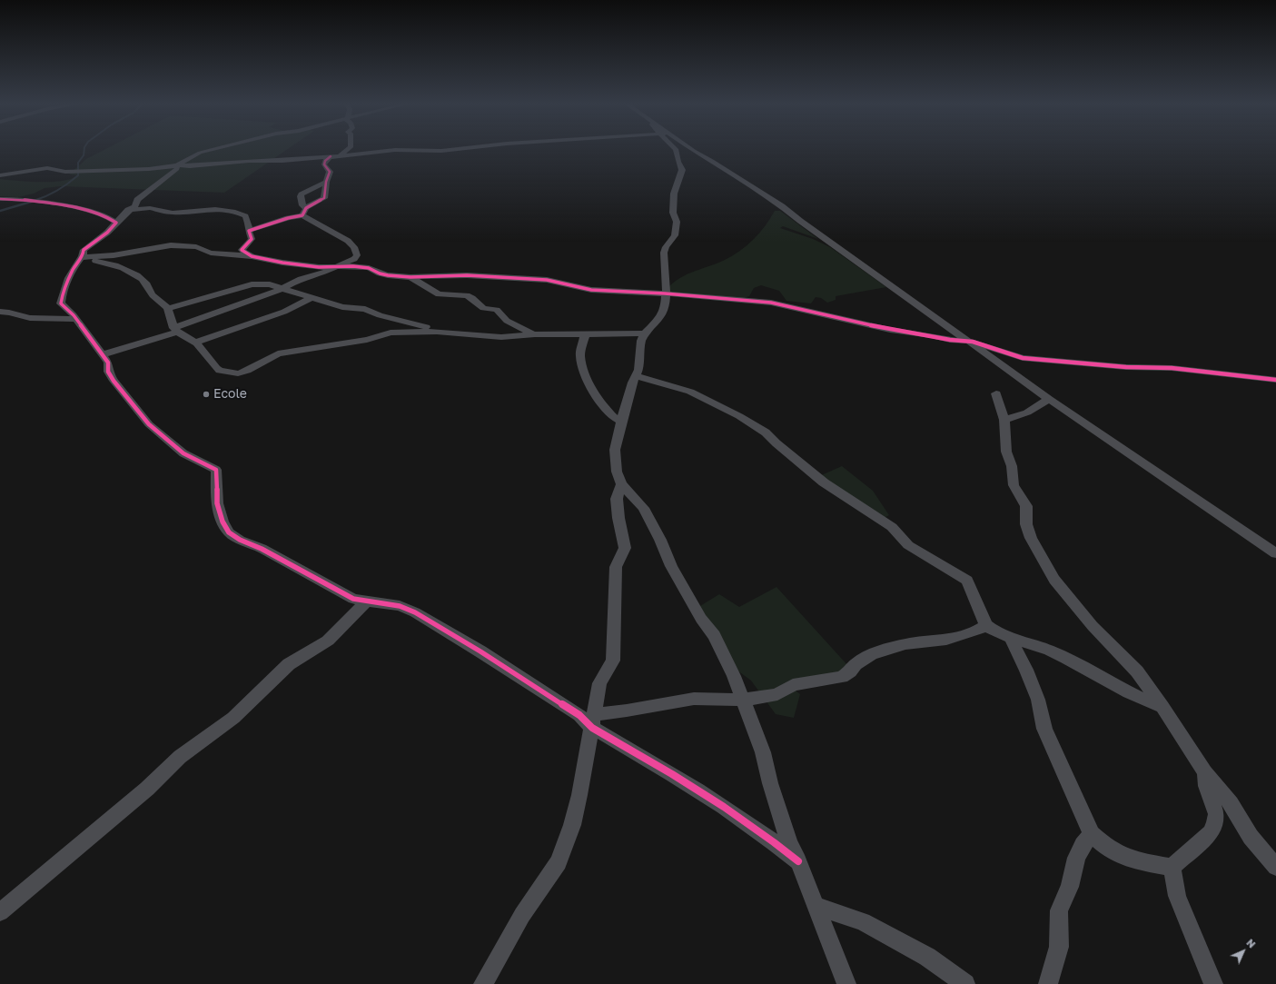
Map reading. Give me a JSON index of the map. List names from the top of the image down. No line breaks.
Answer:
{"places":["Ecole"],"north":"top right"}
